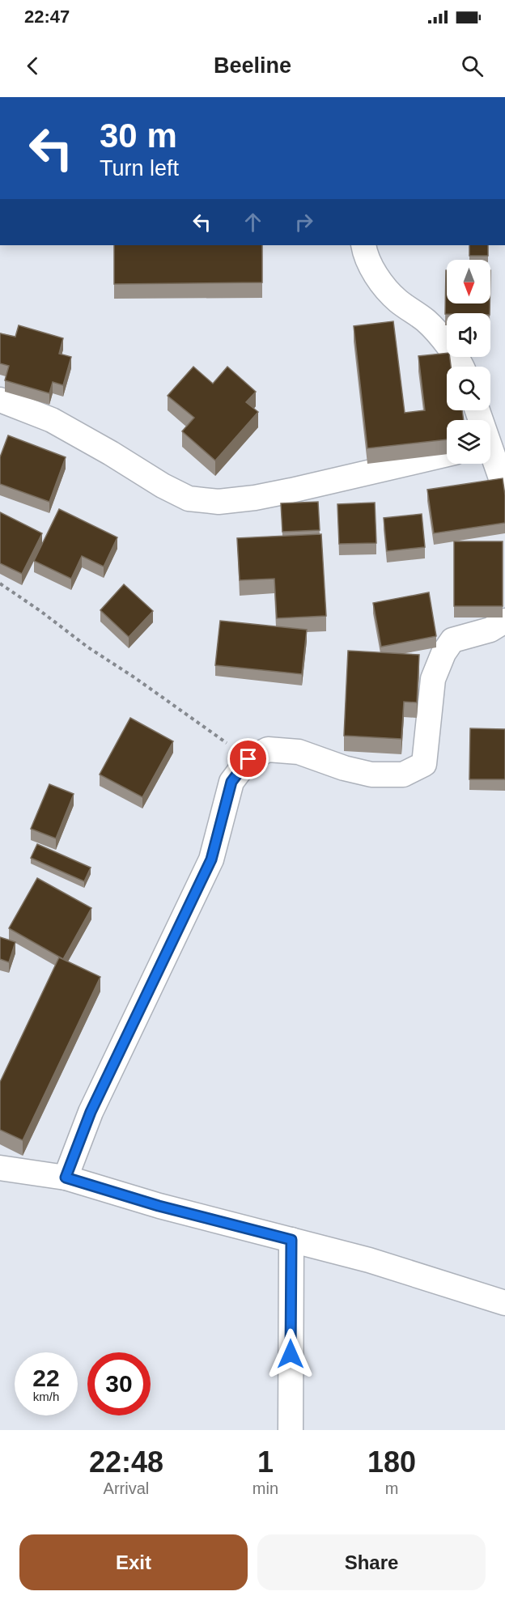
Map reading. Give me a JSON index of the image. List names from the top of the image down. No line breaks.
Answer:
{"north":"bottom","page":{"status":"22:47","header":"Beeline","turn":["30 m","Turn left"],"speed":"22 km/h","limit":"30","eta":["22:48","Arrival","1","min","180","m"],"buttons":["Exit","Share"]}}
